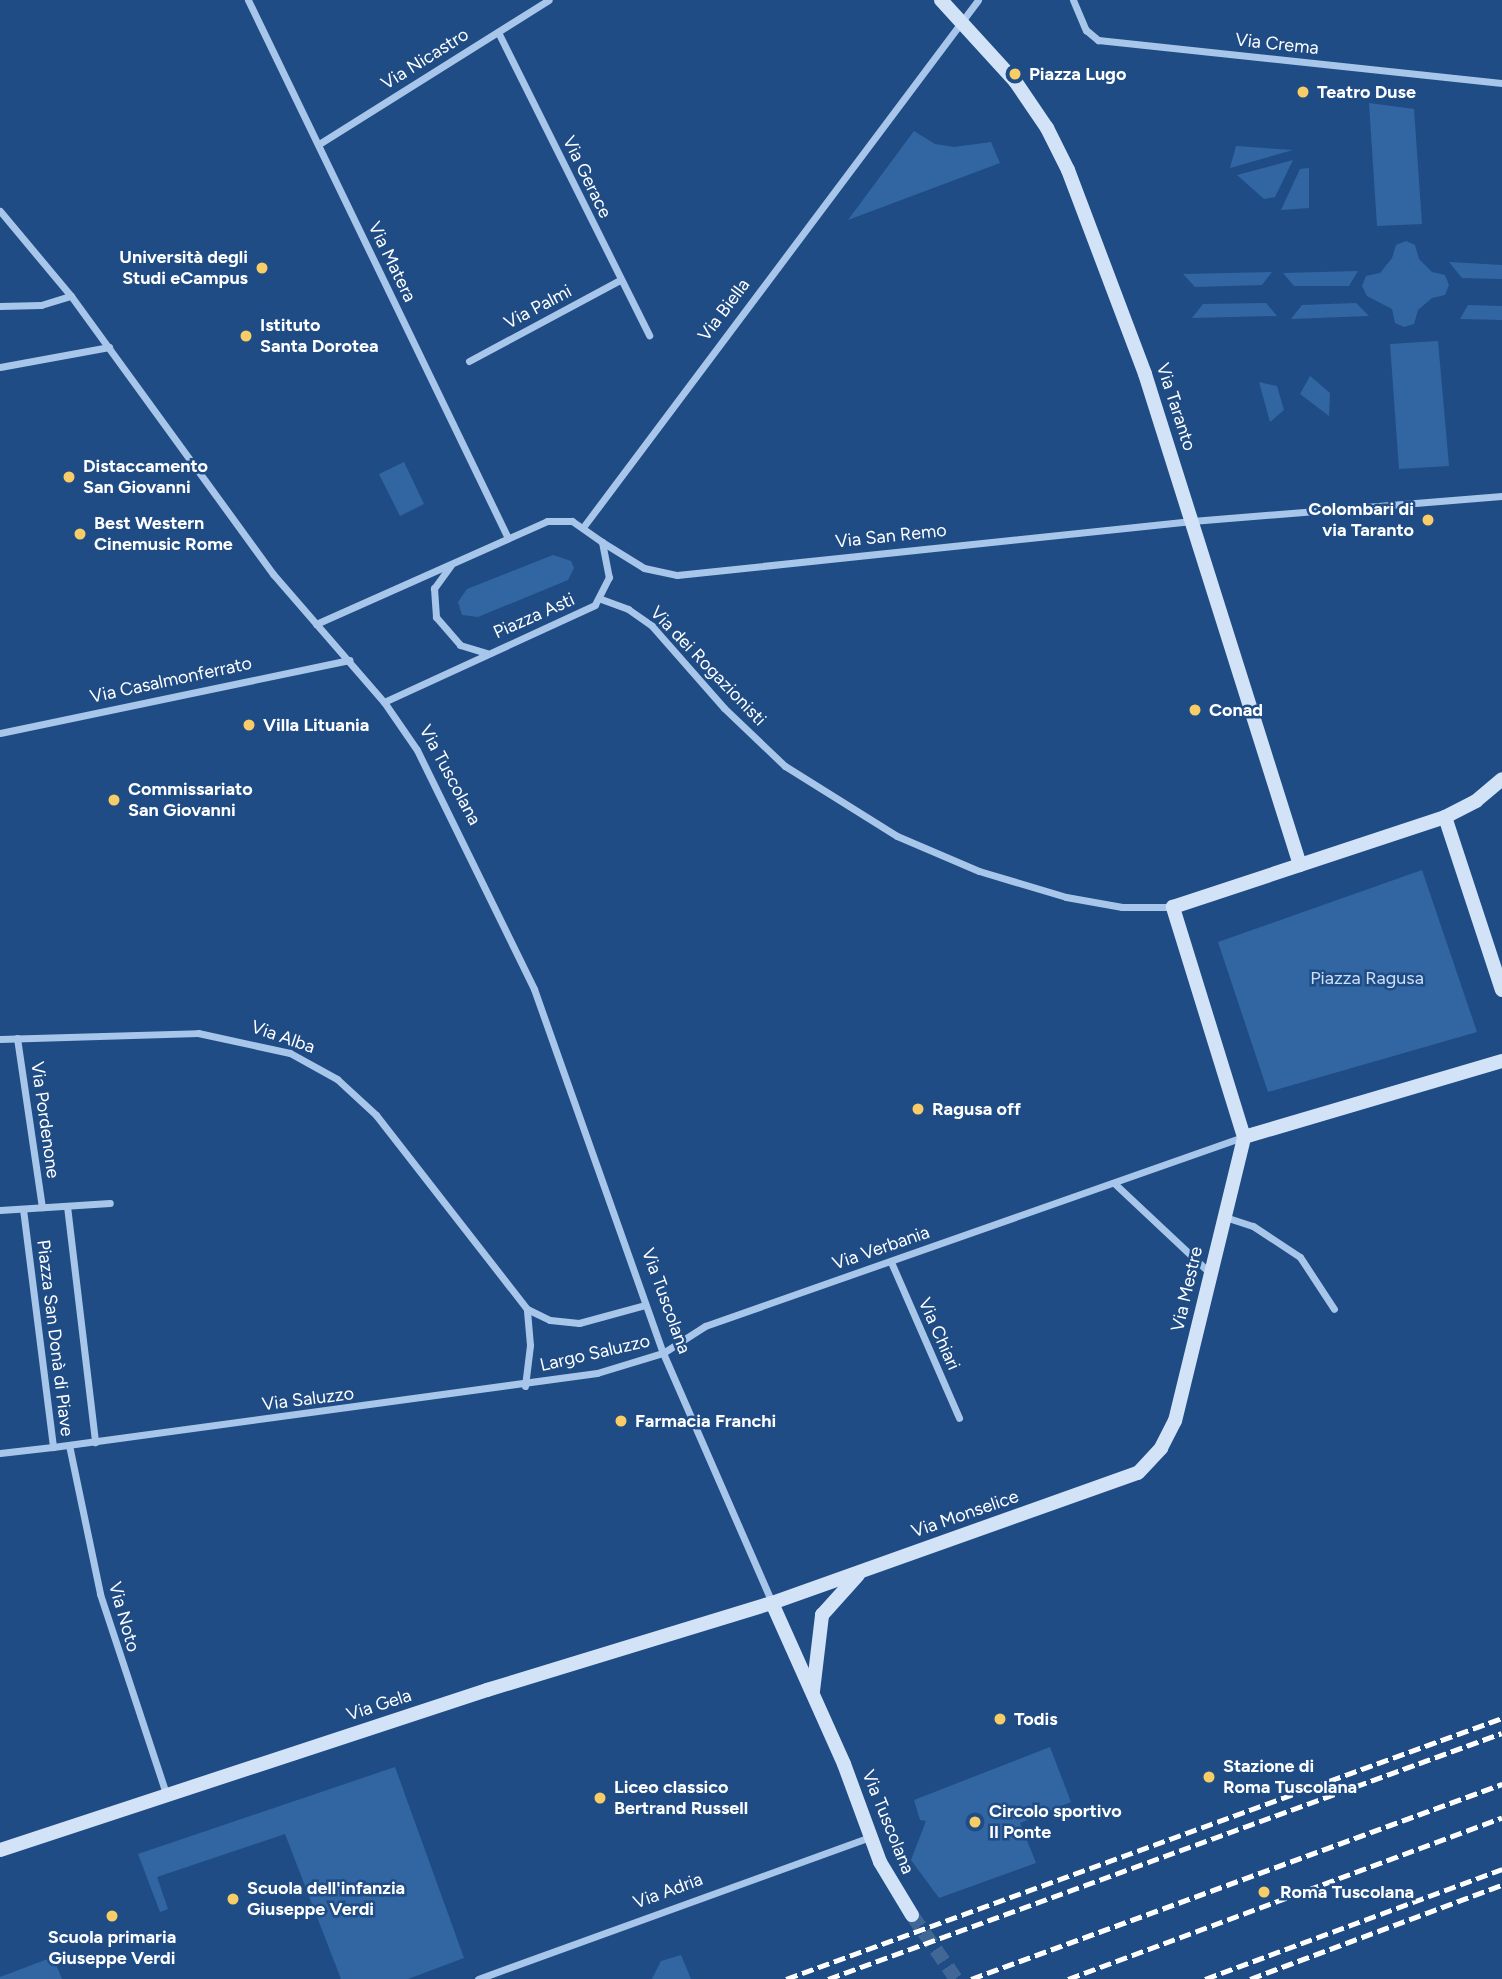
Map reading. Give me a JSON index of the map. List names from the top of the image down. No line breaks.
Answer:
{"streets":{"main road":["Via Taranto","Via Tuscolana","Via Mestre","Via Monselice","Via Gela"],"street":["Via Crema","Via Nicastro","Via Gerace","Via Matera","Via Palmi","Via Biella","Via San Remo","Piazza Asti","Via dei Rogazionisti","Via Casalmonferrato","Via Alba","Via Pordenone","Via Verbania","Via Chiari","Piazza San Donà di Piave","Largo Saluzzo","Via Saluzzo","Via Noto","Via Adria"]},"crossings":[["Via Nicastro","Via Gerace"],["Via Nicastro","Via Matera"],["Via Gerace","Via Palmi"],["Via Matera","Via Biella"],["Via Matera","Via San Remo"],["Via Matera","Piazza Asti"],["Via Matera","Via dei Rogazionisti"],["Via Biella","Via Taranto"],["Via Biella","Via San Remo"],["Via Biella","Piazza Asti"],["Via Biella","Via dei Rogazionisti"],["Via Taranto","Via San Remo"],["Via San Remo","Piazza Asti"],["Via San Remo","Via dei Rogazionisti"],["Piazza Asti","Via dei Rogazionisti"],["Piazza Asti","Via Tuscolana"],["Via Tuscolana","Via Verbania"],["Via Tuscolana","Largo Saluzzo"],["Via Tuscolana","Via Monselice"],["Via Tuscolana","Via Gela"],["Via Tuscolana","Via Adria"],["Via Alba","Via Pordenone"],["Via Alba","Largo Saluzzo"],["Via Verbania","Via Mestre"],["Via Verbania","Via Chiari"],["Via Verbania","Largo Saluzzo"],["Via Mestre","Via Monselice"],["Piazza San Donà di Piave","Via Saluzzo"],["Piazza San Donà di Piave","Via Noto"],["Largo Saluzzo","Via Saluzzo"],["Via Monselice","Via Gela"],["Via Noto","Via Gela"]],"parks":["Piazza Ragusa"],"places":["Piazza Lugo","Teatro Duse","Università degli Studi eCampus","Istituto Santa Dorotea","Distaccamento San Giovanni","Colombari di via Taranto","Best Western Cinemusic Rome","Conad","Villa Lituania","Commissariato San Giovanni","Ragusa off","Farmacia Franchi","Todis","Stazione di Roma Tuscolana","Liceo classico Bertrand Russell","Circolo sportivo Il Ponte","Roma Tuscolana","Scuola dell'infanzia Giuseppe Verdi","Scuola primaria Giuseppe Verdi"]}
